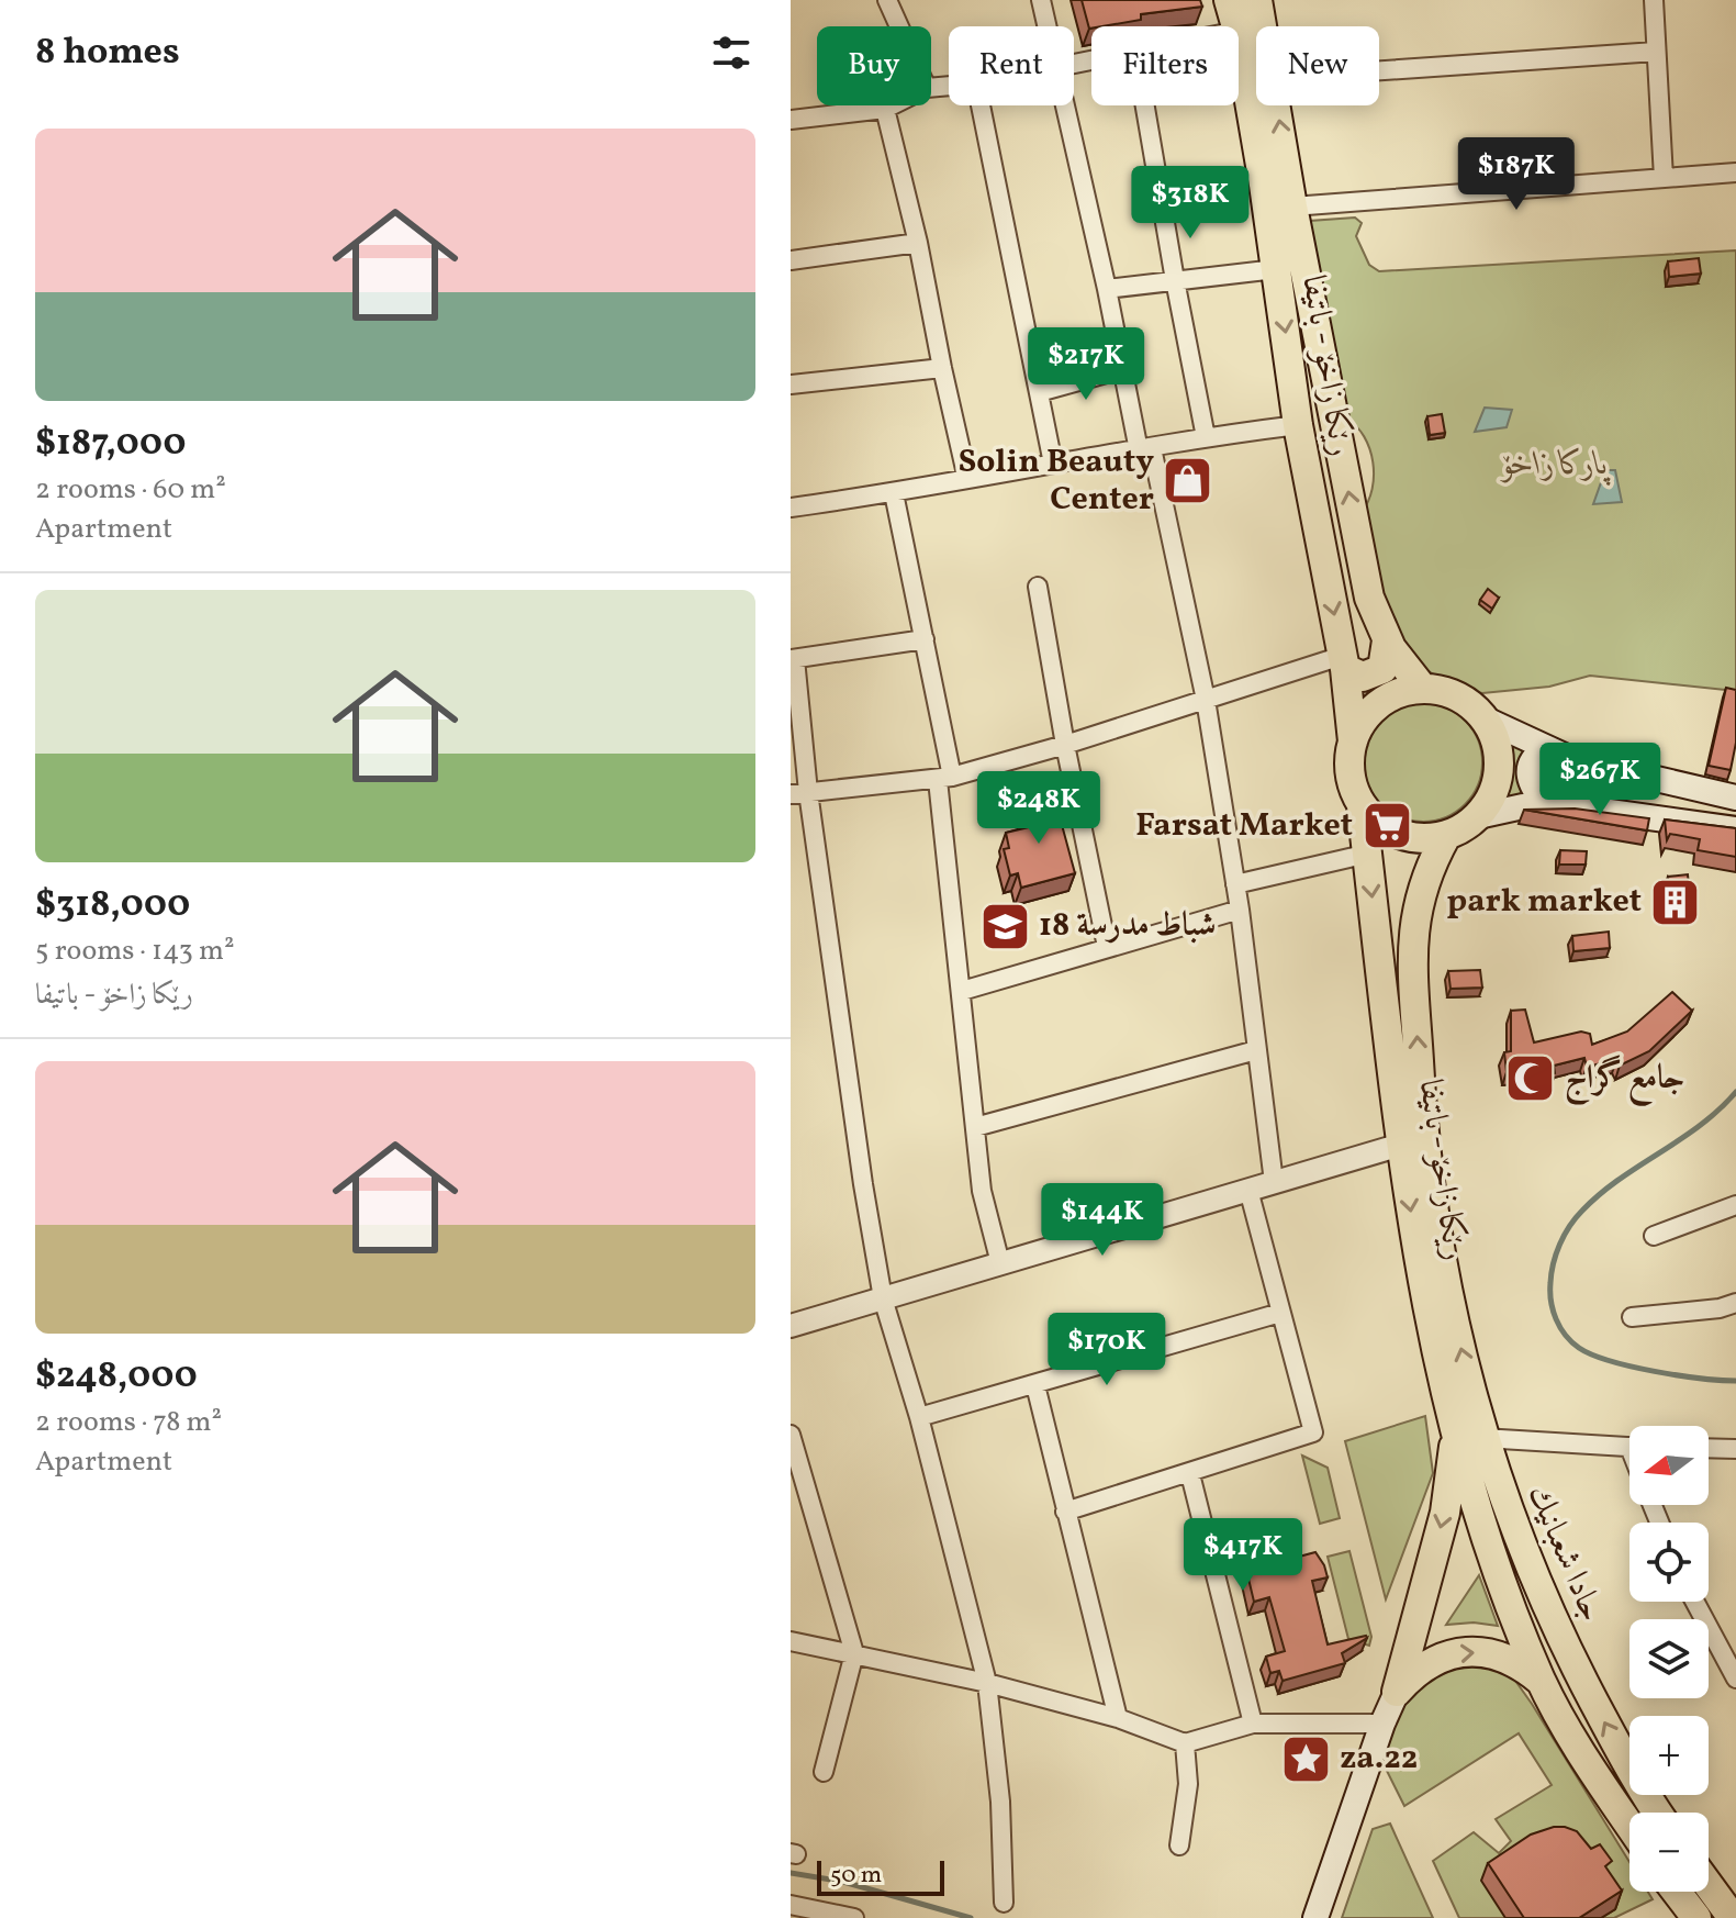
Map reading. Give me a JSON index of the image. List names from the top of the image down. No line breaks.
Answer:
{"streets":{"highway":["رێکا زاخۆ - باتیفا","جادا شعبانيك"]},"crossings":[["رێکا زاخۆ - باتیفا","جادا شعبانيك"]],"parks":["پارکا زاخۆ"],"places":{"shop":["Solin Beauty Center"],"supermarket":["Farsat Market"],"building":["park market"],"school or university":["18 شباط مدرسة"],"mosque":["جامع گراج"],"place":["za.22"]},"scale_bar":"50 m","north":"left","page":{"heading":"8 homes","chip":["Buy","Rent","Filters","New"],"list":[{"name":"$187,000","note":"2 rooms · 60 m² · Apartment"},{"name":"$318,000","note":"5 rooms · 143 m² · رێکا زاخۆ - باتیفا"},{"name":"$248,000","note":"2 rooms · 78 m² · Apartment"}],"price":["$187K","$318K","$217K","$267K","$248K","$144K","$170K","$417K"],"map_buttons":["+","−"],"scale":"50 m"}}
